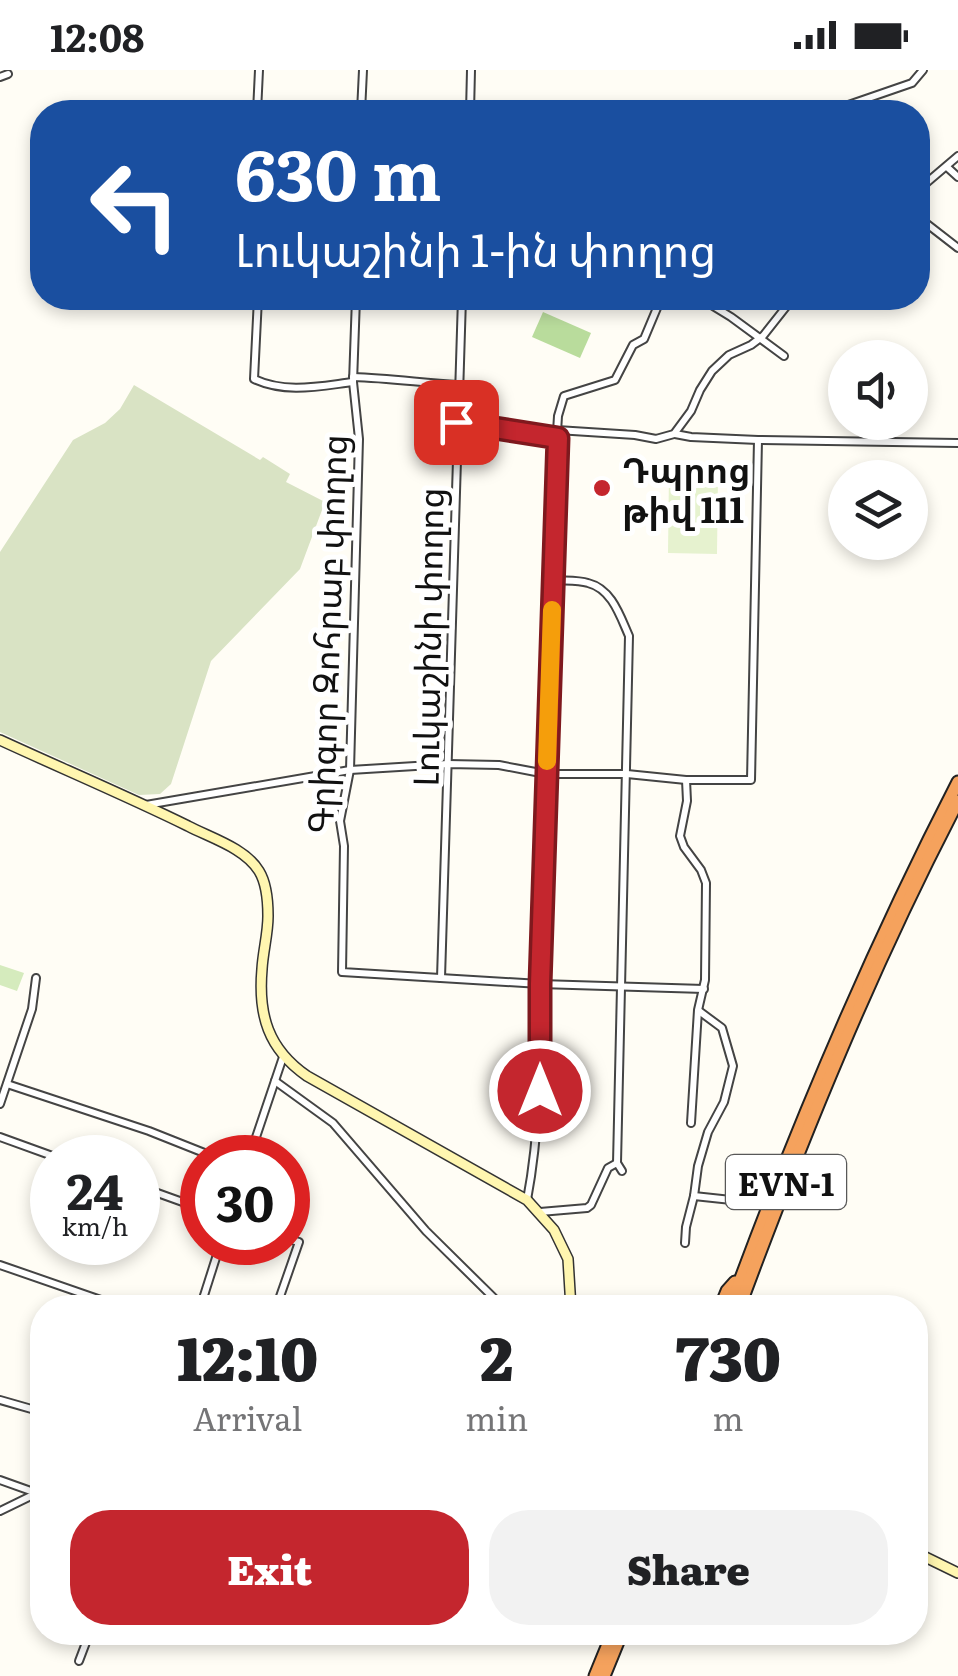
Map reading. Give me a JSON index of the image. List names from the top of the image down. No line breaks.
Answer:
{"streets":{"highway":["EVN-1"],"street":["Գրիգոր Զոհրաբ փողոց","Լուկաշինի փողոց"]},"crossings":[["Գրիգոր Զոհրաբ փողոց","Լուկաշինի փողոց"]],"places":["Դպրոց թիվ 111"],"page":{"status":"12:08","turn":["630 m","Լուկաշինի 1-ին փողոց"],"speed":"24 km/h","limit":"30","eta":["12:10","Arrival","2","min","730","m"],"buttons":["Exit","Share"]}}
